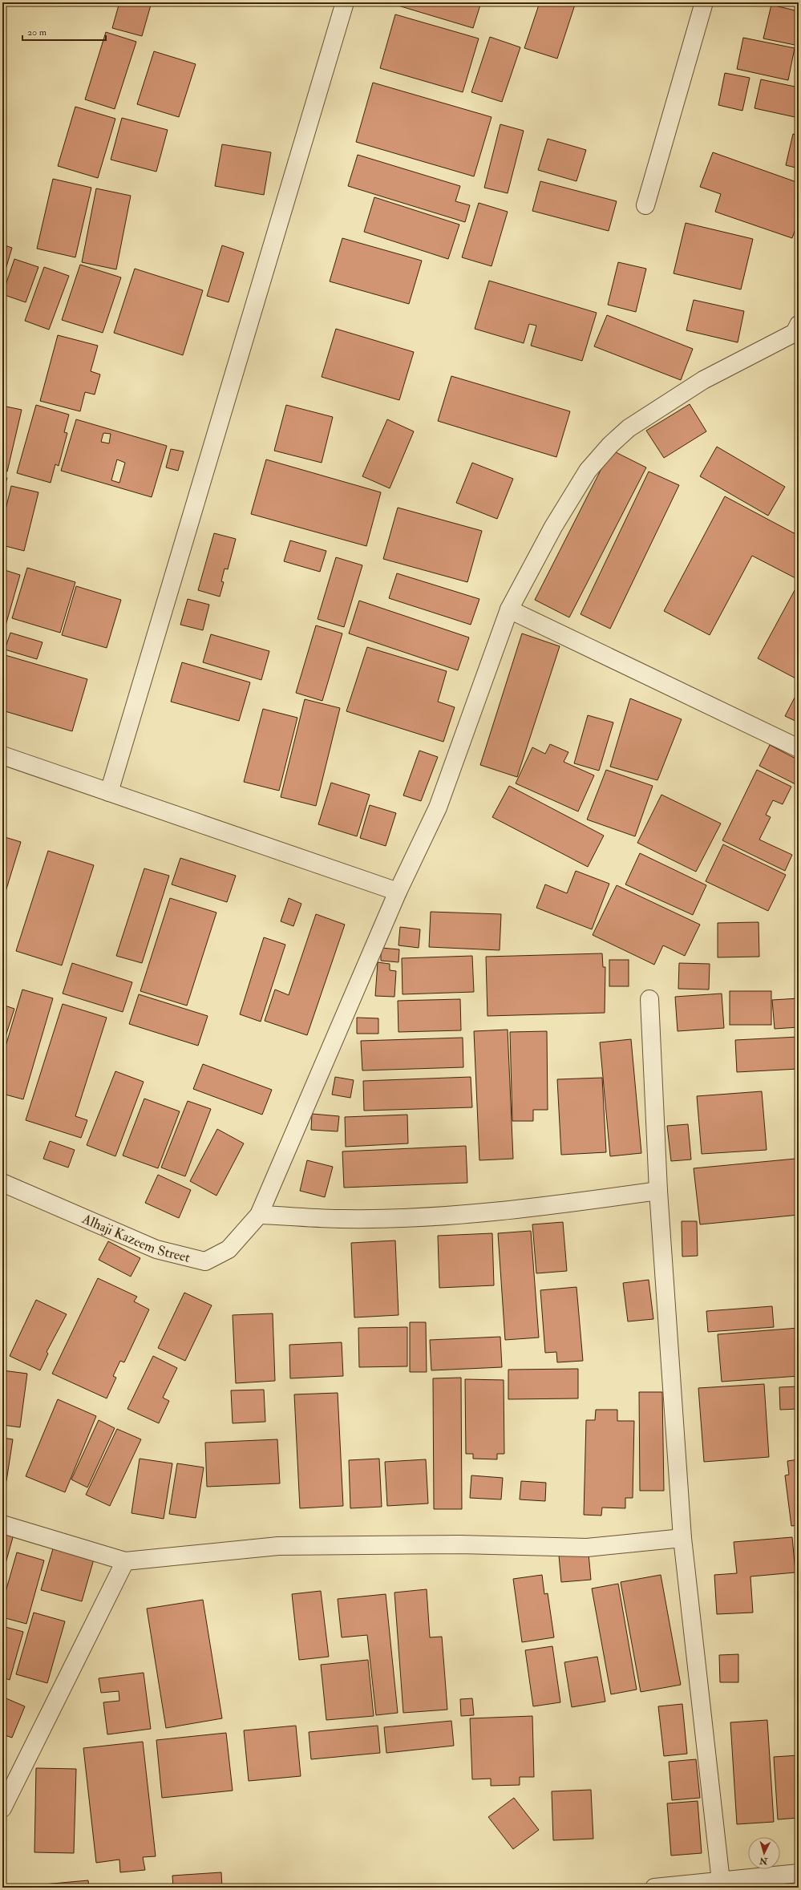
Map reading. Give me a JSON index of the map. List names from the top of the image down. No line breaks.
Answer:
{"streets":{"street":["Alhaji Kazeem Street"]},"scale_bar":"20 m","north":"bottom"}
